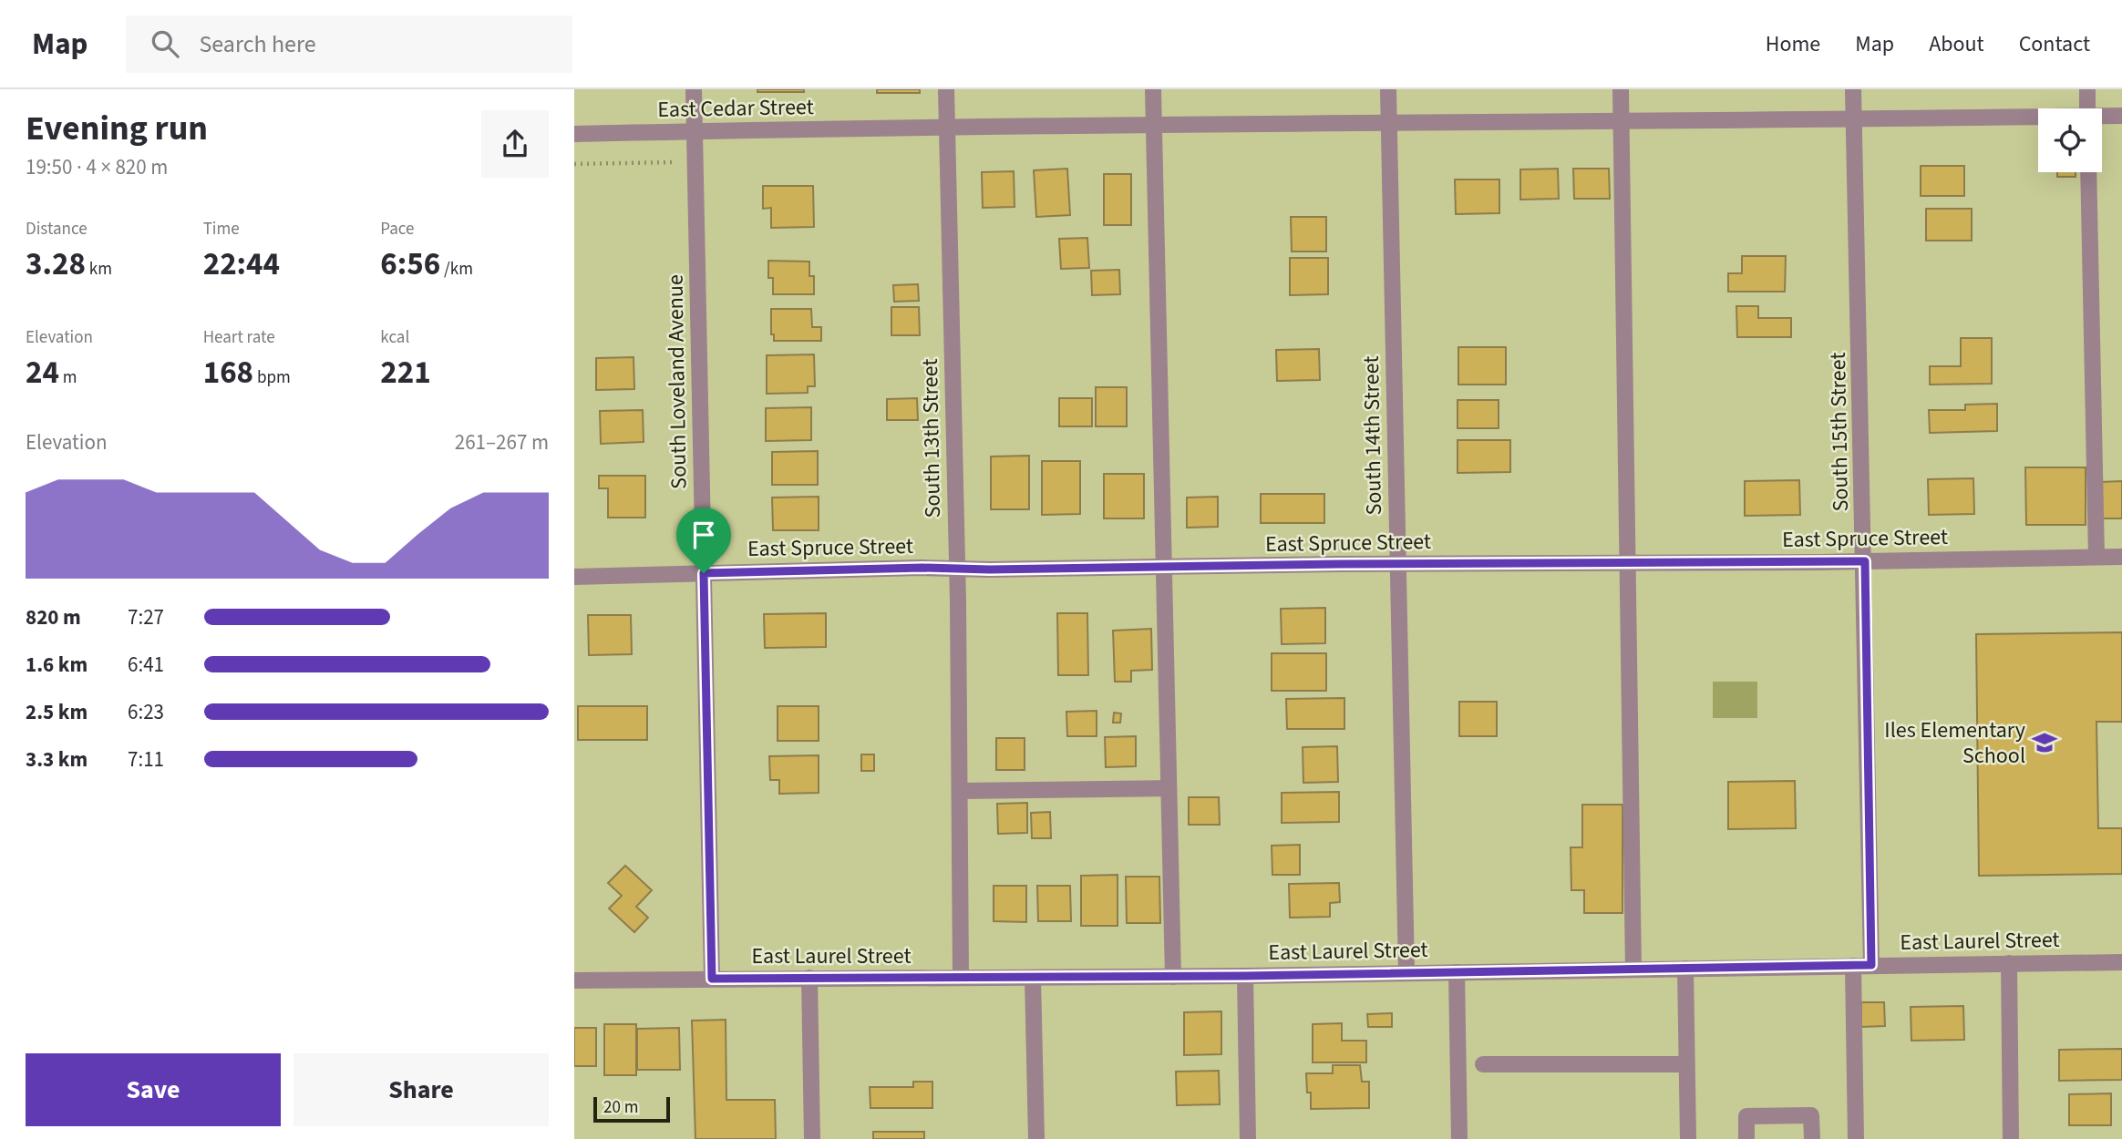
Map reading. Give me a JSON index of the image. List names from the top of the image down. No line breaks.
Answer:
{"streets":{"street":["East Cedar Street","South Loveland Avenue","South 15th Street","South 14th Street","South 13th Street","East Spruce Street","East Laurel Street"]},"crossings":[["East Cedar Street","South Loveland Avenue"],["East Cedar Street","South 15th Street"],["East Cedar Street","South 14th Street"],["East Cedar Street","South 13th Street"],["South Loveland Avenue","East Spruce Street"],["South Loveland Avenue","East Laurel Street"],["South 15th Street","East Spruce Street"],["South 15th Street","East Laurel Street"],["South 14th Street","East Spruce Street"],["South 14th Street","East Laurel Street"],["South 13th Street","East Spruce Street"],["South 13th Street","East Laurel Street"]],"places":{"school or university":["Iles Elementary School"]},"scale_bar":"20 m","page":{"header":"Map","search":"Search here","nav":["Home","Map","About","Contact"],"heading":["Evening run","19:50 · 4 × 820 m"],"stats":[["Distance","3.28 km"],["Time","22:44"],["Pace","6:56 /km"],["Elevation","24 m"],["Heart rate","168 bpm"],["kcal","221"]],"chart":["Elevation","261–267 m"],"list":[{"name":"820 m","note":"7:27"},{"name":"1.6 km","note":"6:41"},{"name":"2.5 km","note":"6:23"},{"name":"3.3 km","note":"7:11"}],"buttons":["Save","Share"],"scale":"20 m"}}
